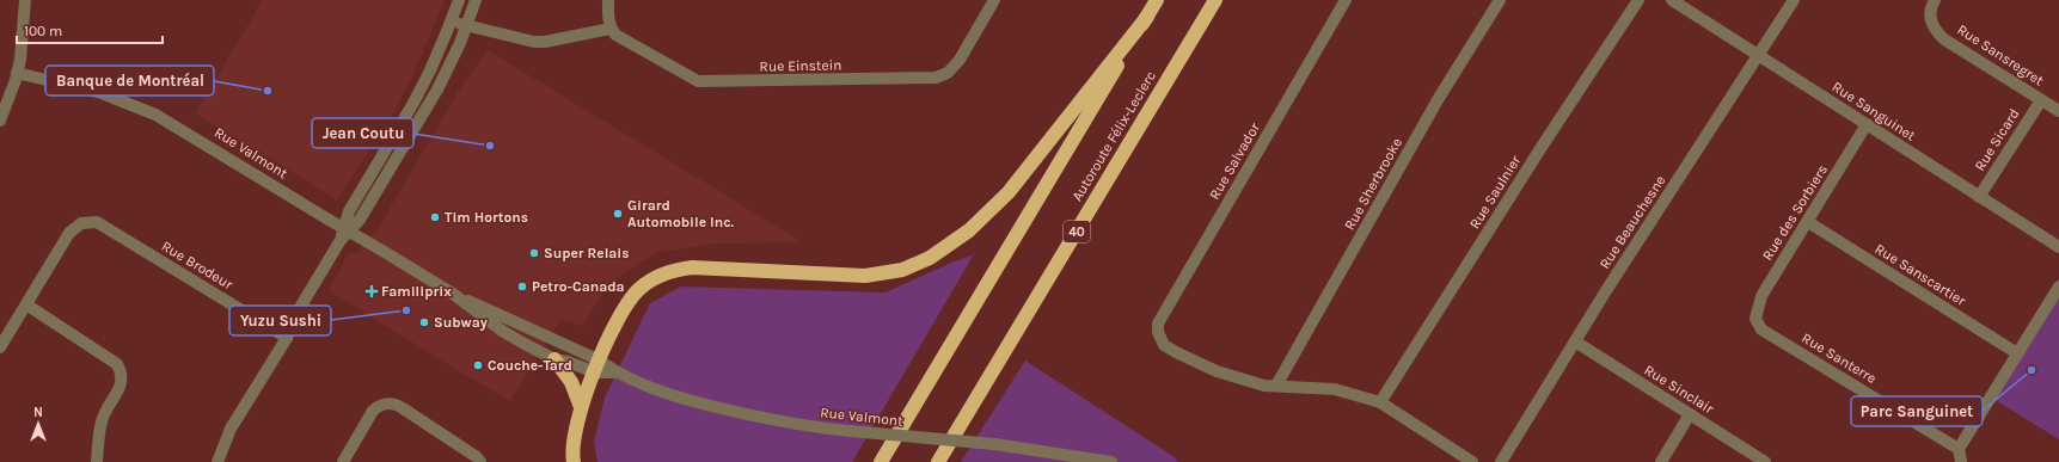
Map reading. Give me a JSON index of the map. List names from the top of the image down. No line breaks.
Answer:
{"streets":{"highway":["Autoroute Félix-Leclerc","40"],"street":["Rue Sansregret","Rue Einstein","Rue Sanguinet","Rue Sicard","Rue Valmont","Rue Salvador","Rue Sherbrooke","Rue Saulnier","Rue des Sorbiers","Rue Beauchesne","Rue Brodeur","Rue Sanscartier","Rue Santerre","Rue Sinclair"]},"crossings":[["Rue Sansregret","Rue Sicard"],["Rue Sanguinet","Rue Sicard"],["Rue Sanguinet","Rue des Sorbiers"],["Rue Sanguinet","Rue Beauchesne"],["Rue Salvador","Rue Sherbrooke"],["Rue des Sorbiers","Rue Sanscartier"],["Rue des Sorbiers","Rue Santerre"],["Rue Beauchesne","Rue Sinclair"]],"places":{"other":["Banque de Montréal","Jean Coutu","Girard Automobile Inc.","Tim Hortons","Super Relais","Petro-Canada","Yuzu Sushi","Subway","Couche-Tard","Parc Sanguinet"],"health":["Familiprix"]},"scale_bar":"100 m","north":"top"}
